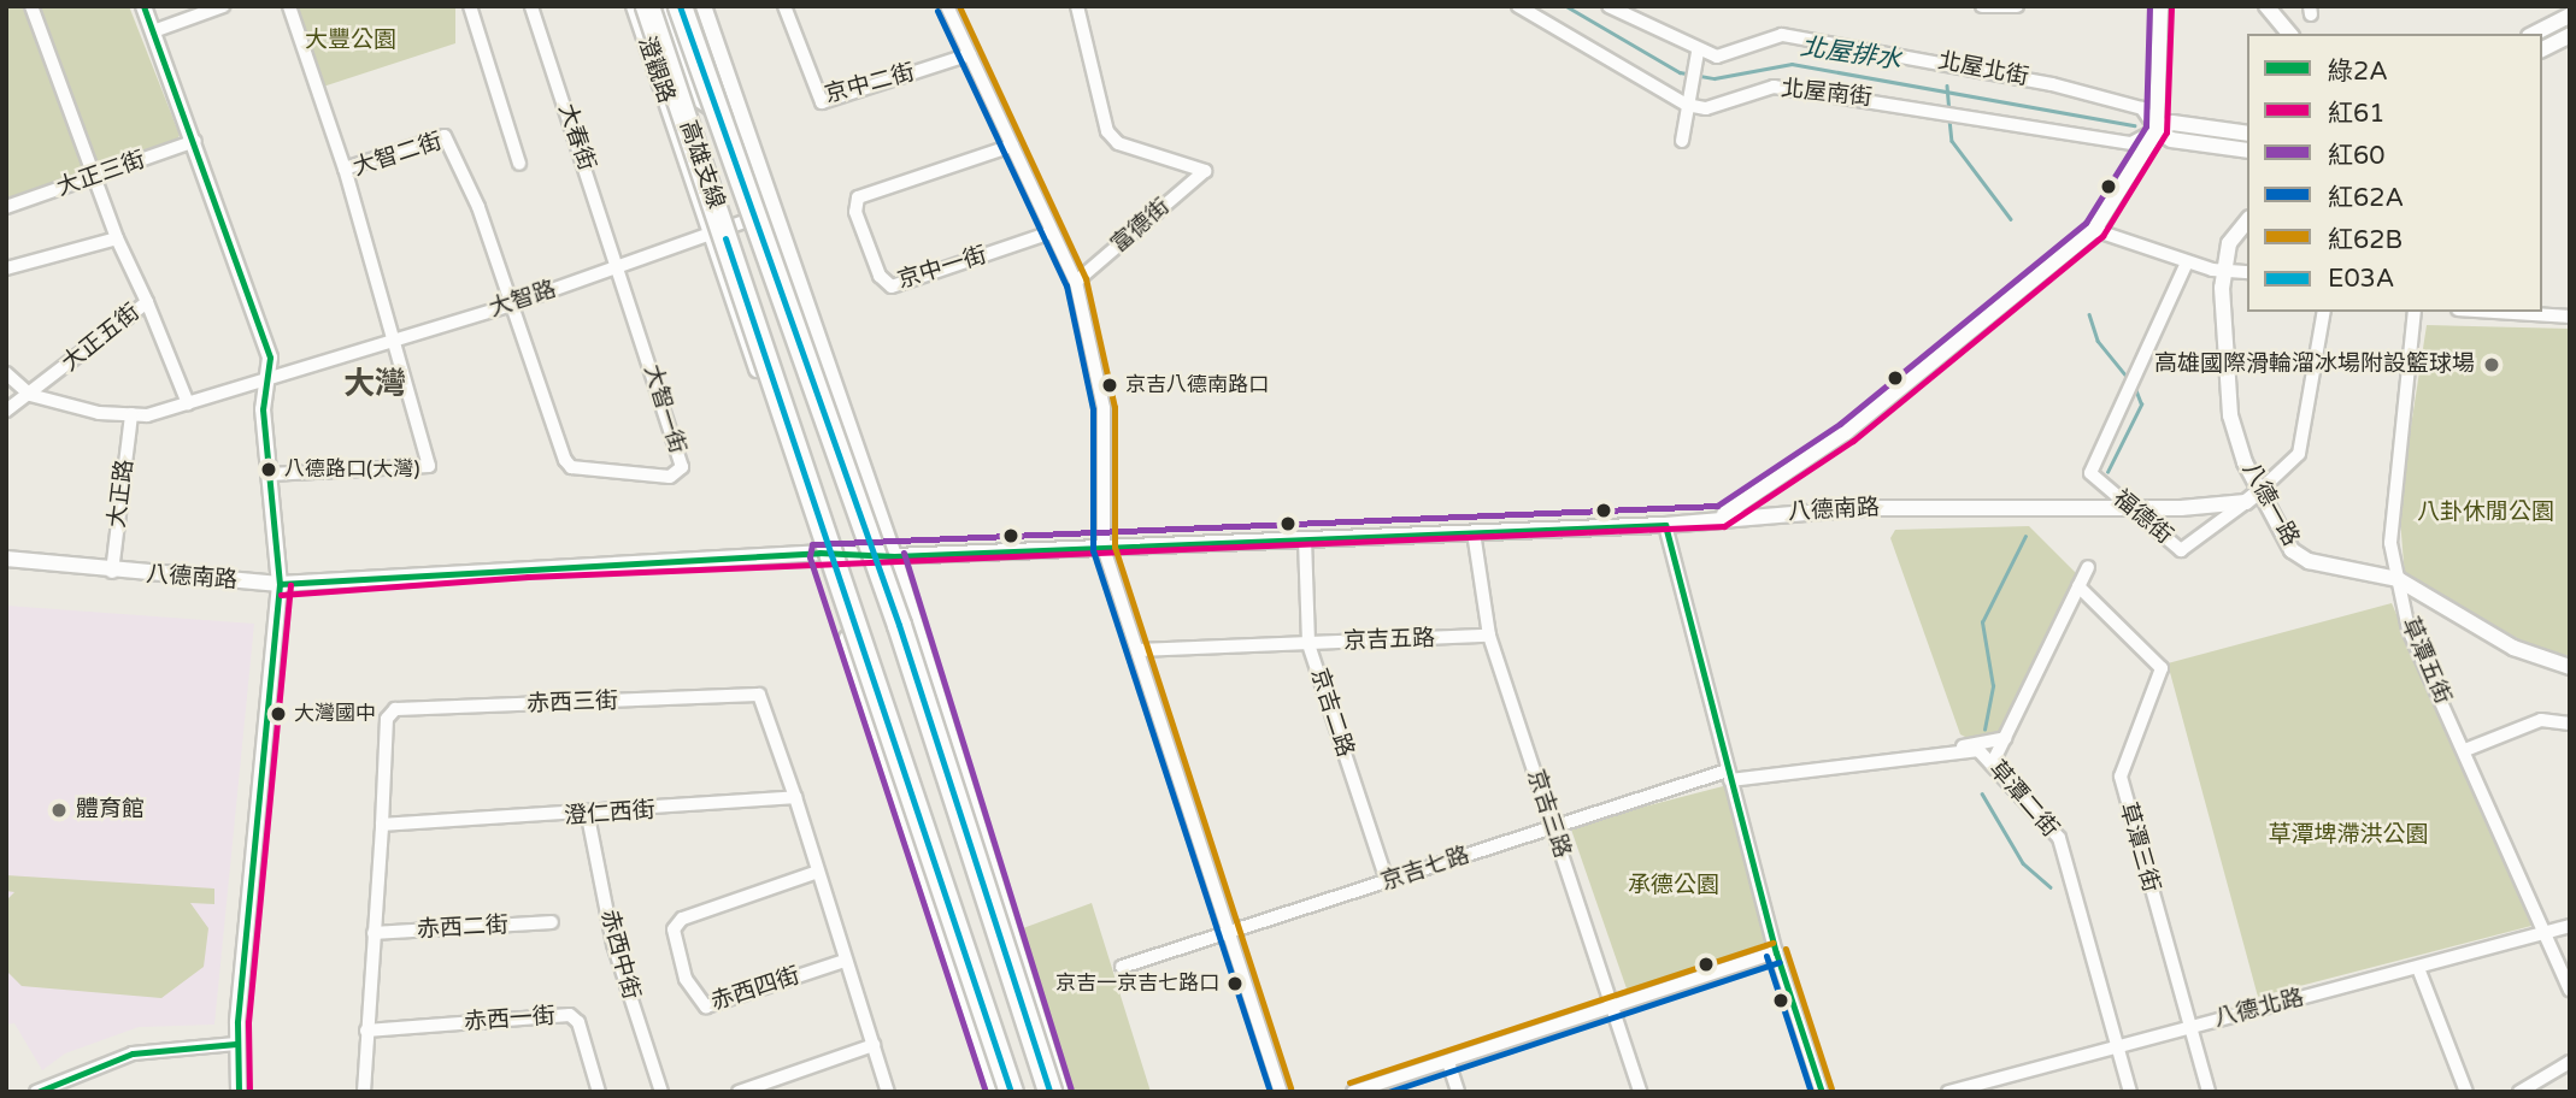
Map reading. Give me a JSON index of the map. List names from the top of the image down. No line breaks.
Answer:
{"streets":{"highway":["高雄支線"],"street":["澄觀路","北屋北街","京中二街","北屋南街","大春街","大智二街","大正三街","富德街","京中一街","大智路","大正五街","大智一街","大正路","八德一路","八德南路","福德街","京吉五路","草潭五街","赤西三街","京吉二路","草潭二街","澄仁西街","京吉三路","草潭三街","京吉七路","赤西二街","赤西中街","赤西四街","八德北路","赤西一街"]},"crossings":[["澄觀路","大智路"],["澄觀路","八德南路"],["北屋北街","北屋南街"],["大春街","大智路"],["大春街","大智一街"],["大智二街","大智路"],["大智二街","大智一街"],["大正三街","大正五街"],["大智路","大智一街"],["大正路","八德南路"],["八德一路","八德南路"],["八德一路","福德街"],["八德一路","草潭五街"],["八德南路","福德街"],["八德南路","京吉二路"],["八德南路","京吉三路"],["京吉五路","京吉二路"],["京吉五路","京吉三路"],["草潭五街","八德北路"],["赤西三街","澄仁西街"],["京吉二路","京吉七路"],["草潭二街","八德北路"],["澄仁西街","赤西中街"],["京吉三路","京吉七路"],["草潭三街","八德北路"]],"districts":["大灣"],"water":["北屋排水"],"parks":["大豐公園","八卦休閒公園","草潭埤滯洪公園","承德公園"],"places":["高雄國際滑輪溜冰場附設籃球場","京吉八德南路口","八德路口(大灣)","大灣國中","體育館","京吉一京吉七路口"],"lines":["transit line 綠2A","transit line 紅61","transit line 紅60","transit line 紅62B","transit line E03A","transit line 紅62A"],"legend":["綠2A","紅61","紅60","紅62A","紅62B","E03A"]}
